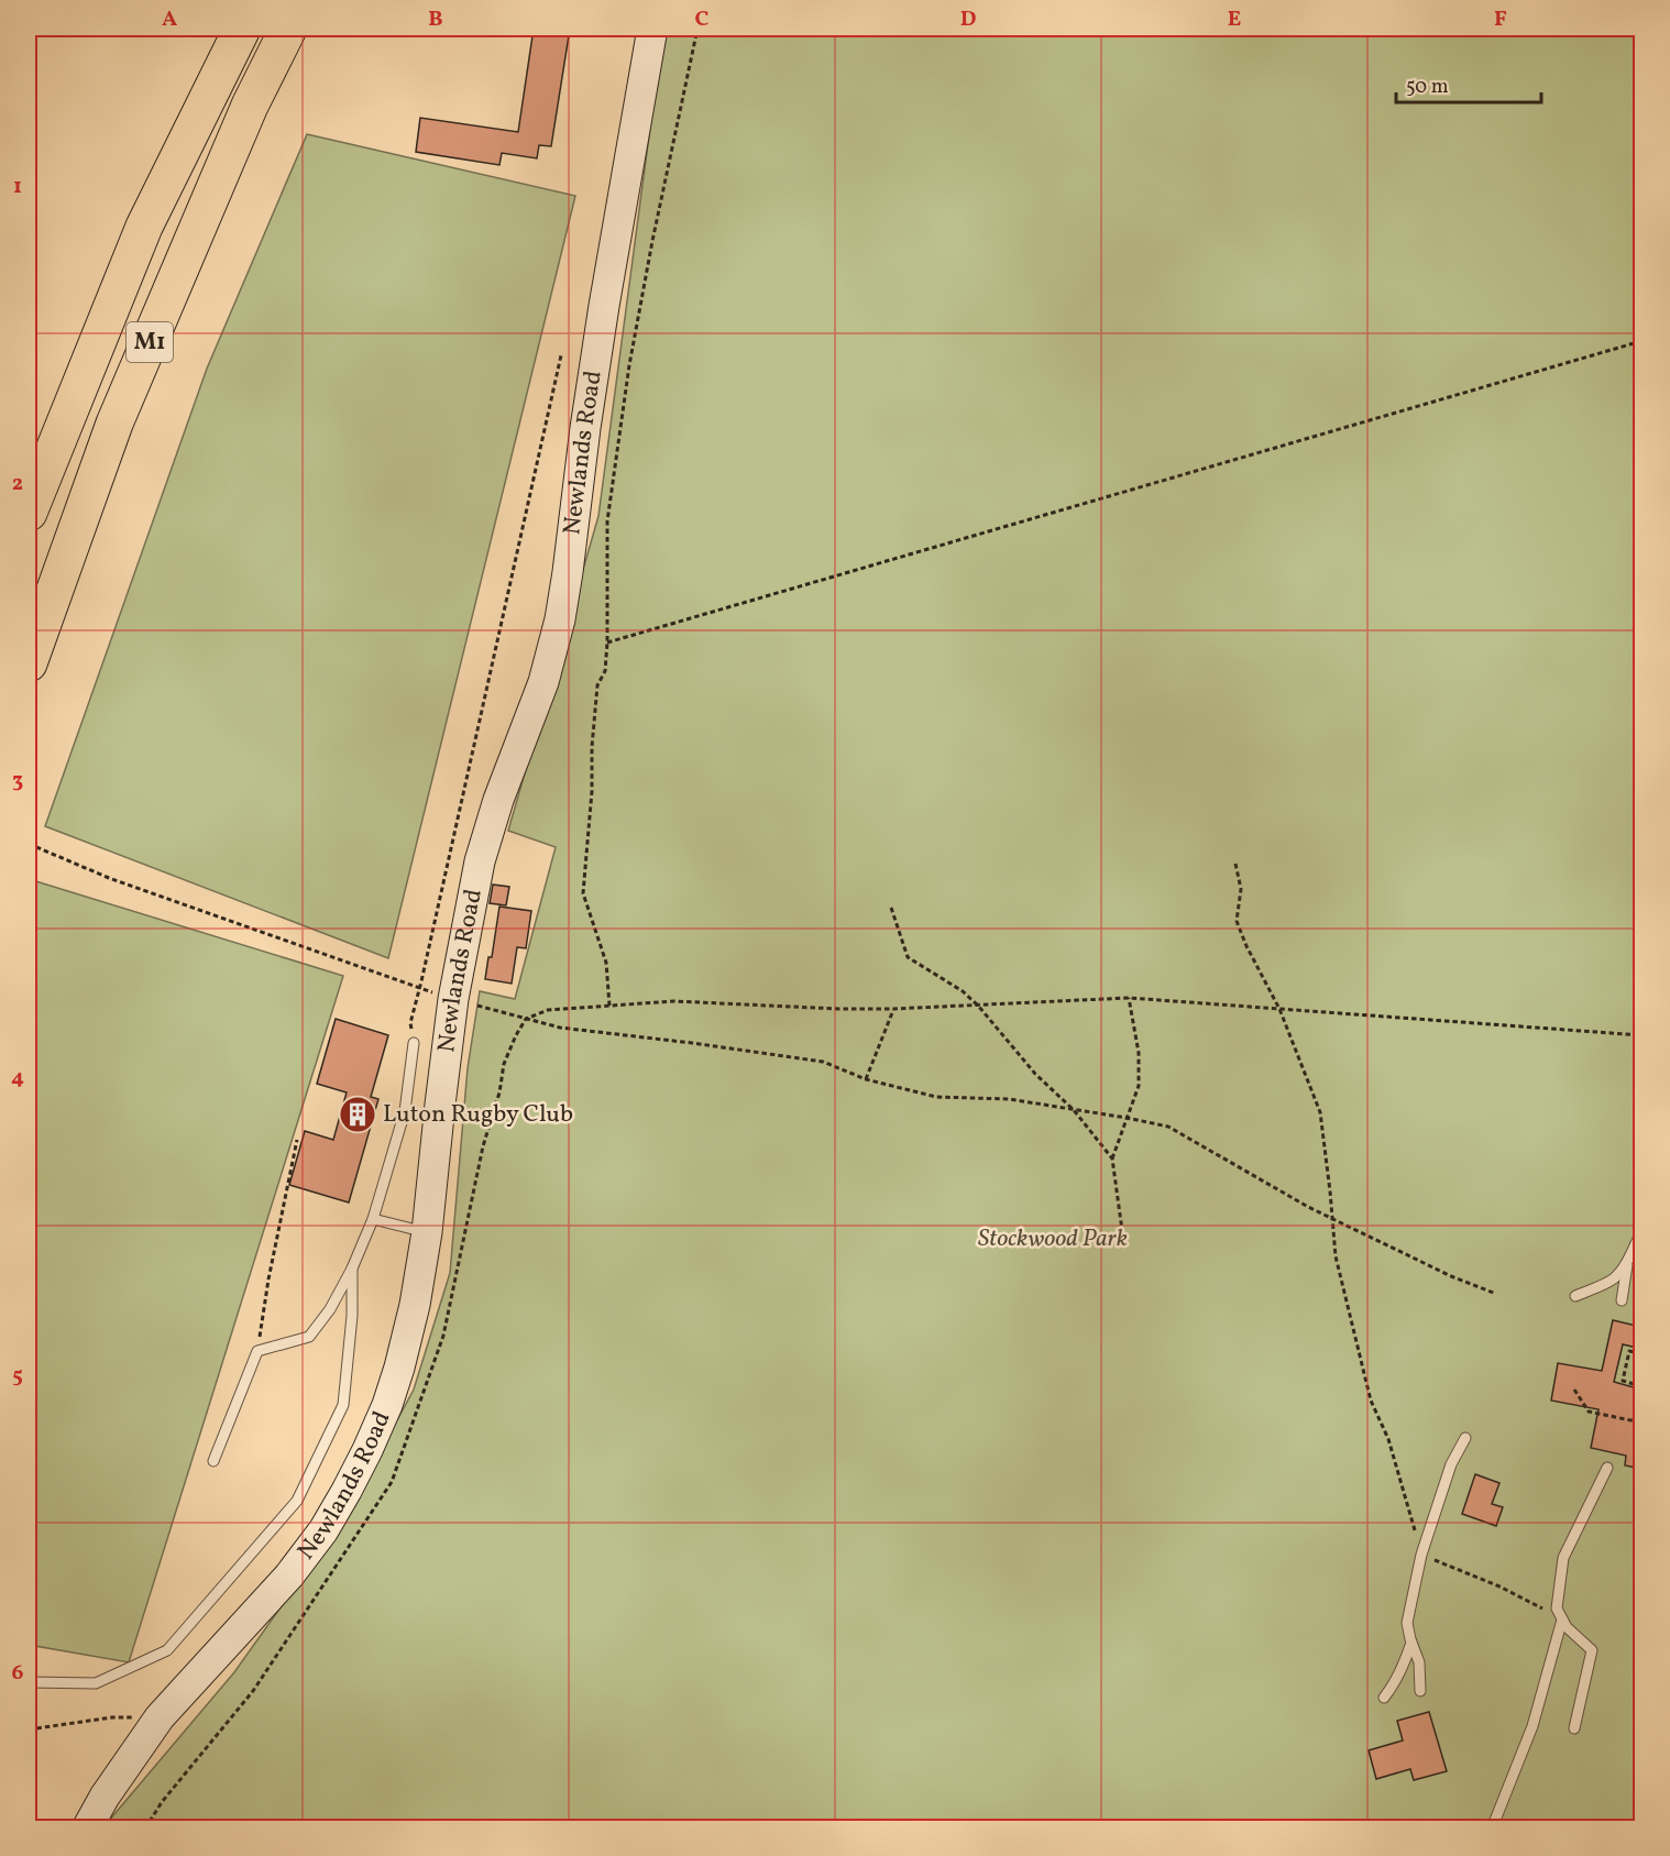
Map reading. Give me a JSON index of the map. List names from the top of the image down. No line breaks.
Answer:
{"streets":{"highway":["M1"],"main road":["Newlands Road"]},"parks":["Stockwood Park"],"places":{"building":["Luton Rugby Club"]},"scale_bar":"50 m","grid":{"columns":["A","B","C","D","E","F"],"rows":["1","2","3","4","5","6"]}}
